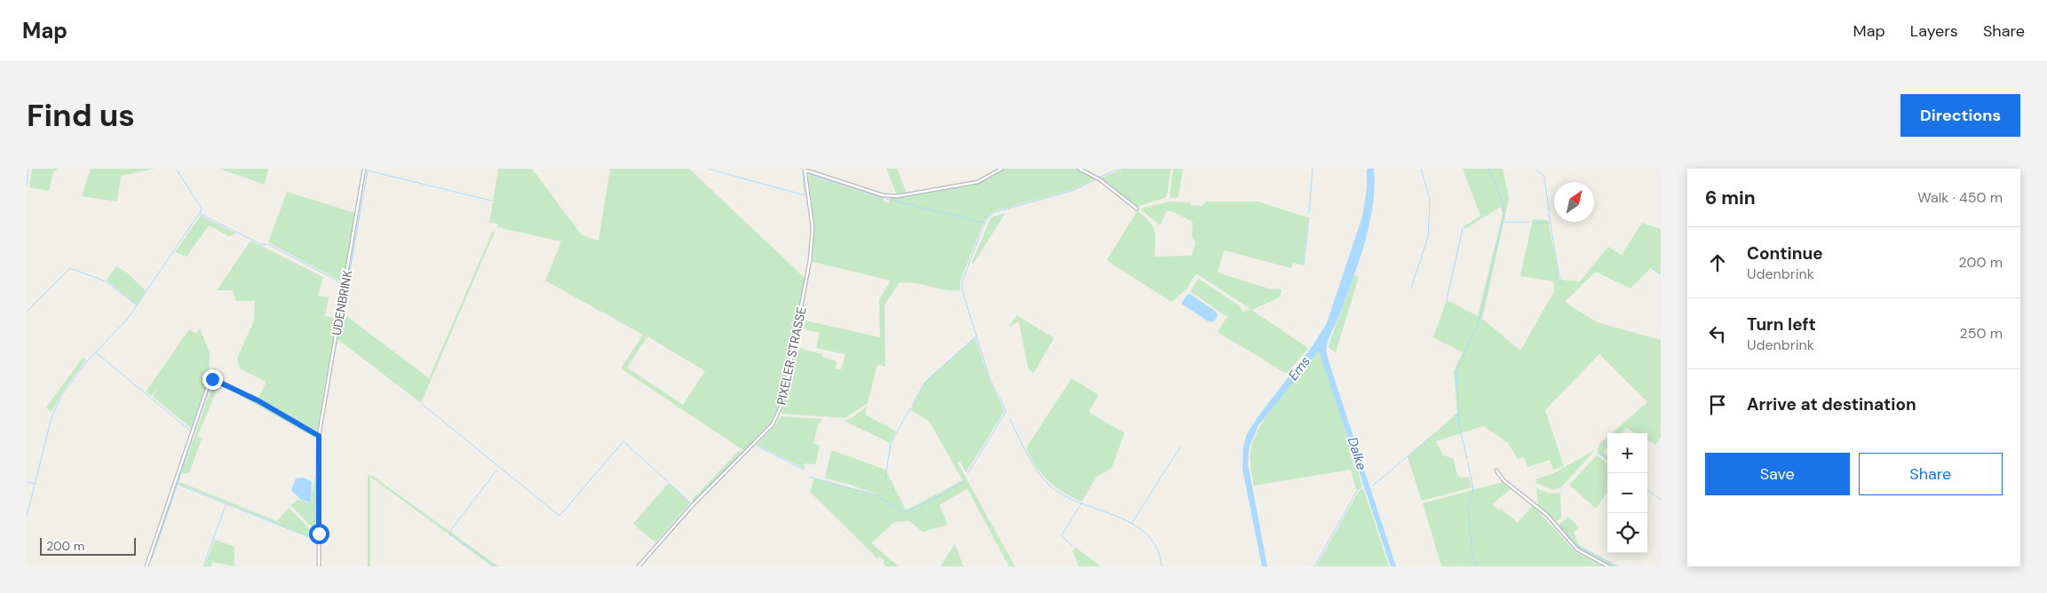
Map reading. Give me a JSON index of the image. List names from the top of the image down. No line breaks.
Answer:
{"streets":{"street":["UDENBRINK","PIXELER STRASSE"]},"water":["Ems","Dalke"],"scale_bar":"200 m","north":"top right","page":{"header":"Map","nav":["Map","Layers","Share"],"buttons":["Directions",["Save","Share"]],"title":"Find us","heading":["6 min","Walk · 450 m"],"list":[["Continue","Udenbrink","200 m"],["Turn left","Udenbrink","250 m"],"Arrive at destination"],"map_buttons":["+","−"],"scale":"200 m"}}
